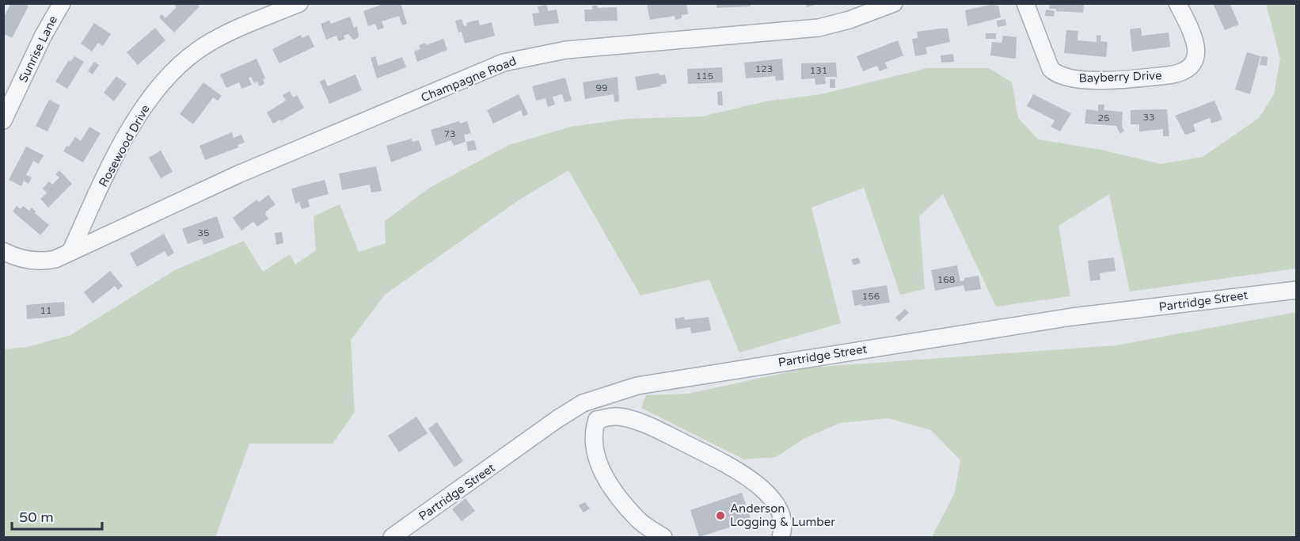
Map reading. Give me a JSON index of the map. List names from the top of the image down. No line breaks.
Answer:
{"streets":{"street":["Sunrise Lane","Bayberry Drive","Champagne Road","Rosewood Drive","Partridge Street"]},"crossings":[["Champagne Road","Rosewood Drive"]],"places":["Anderson Logging & Lumber"],"house_numbers":["123","131","115","99","33","25","73","35","168","156","11"],"scale_bar":"50 m"}
